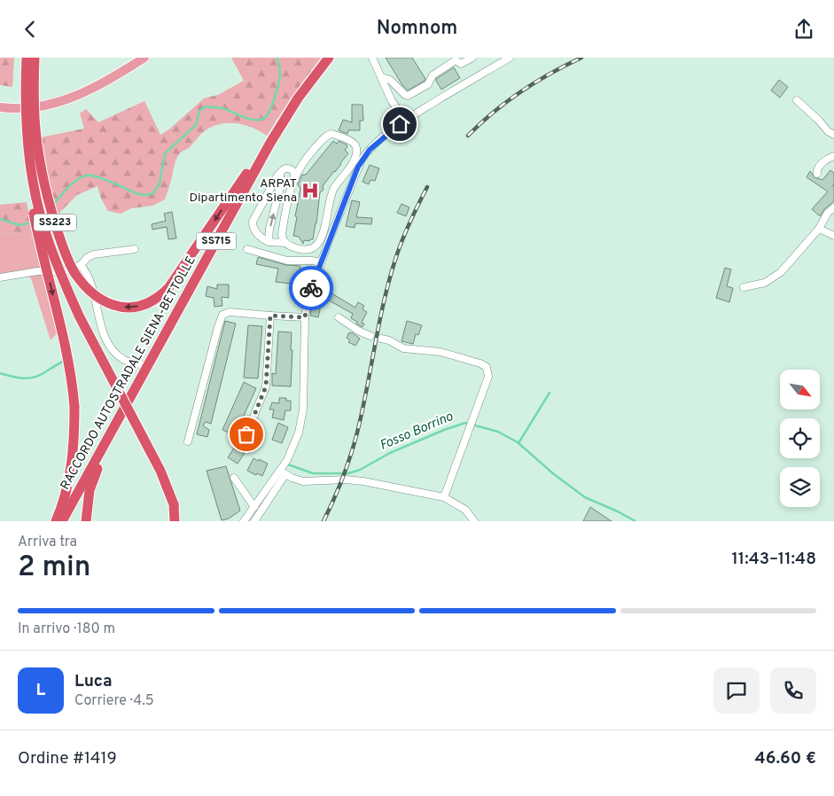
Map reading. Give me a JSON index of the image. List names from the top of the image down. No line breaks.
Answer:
{"streets":{"highway":["SS223","SS715","RACCORDO AUTOSTRADALE SIENA-BETTOLLE"]},"crossings":[["SS223","RACCORDO AUTOSTRADALE SIENA-BETTOLLE"]],"water":["Fosso Borrino"],"places":{"hospital":["ARPAT Dipartimento Siena"]},"north":"bottom right","page":{"header":"Nomnom","heading":["2 min","Arriva tra","11:43–11:48"],"panel":["Luca","Corriere · 4.5","Ordine #1419","46.60 €"],"bar":"In arrivo · 180 m","round":"L"}}
